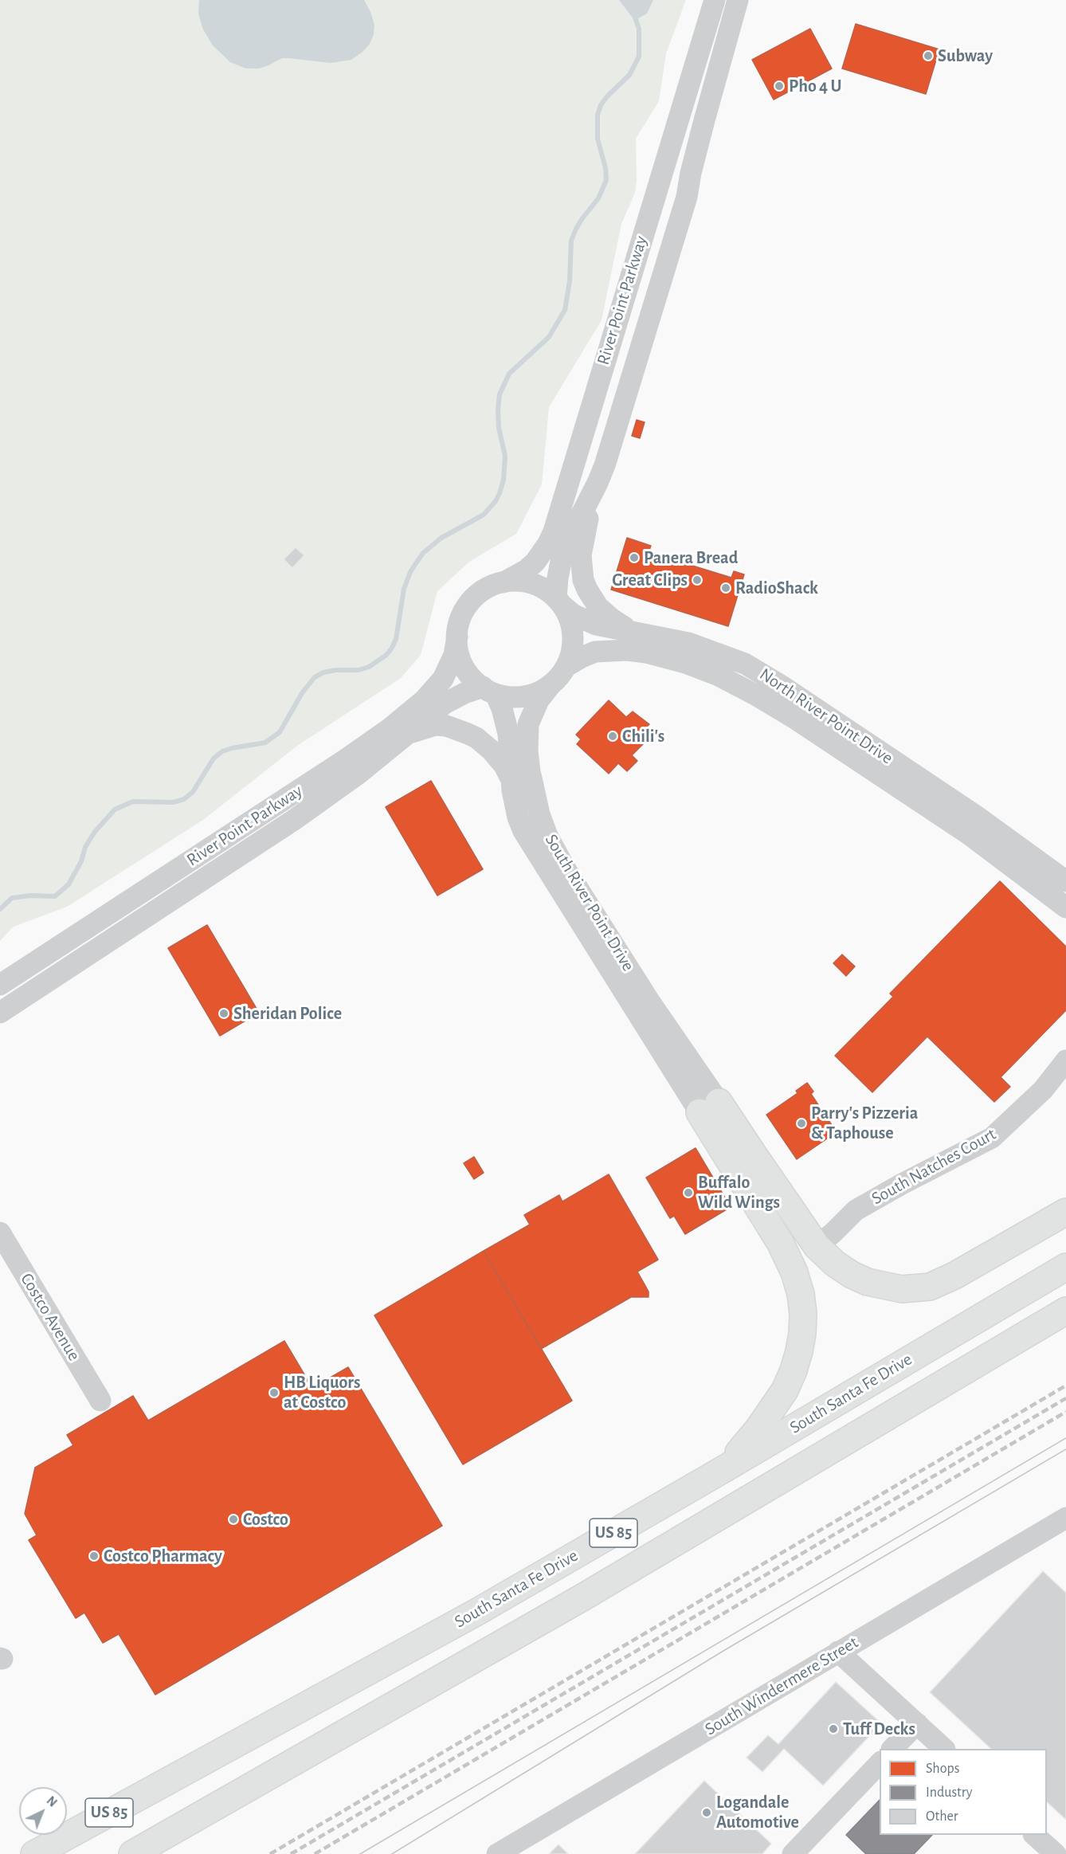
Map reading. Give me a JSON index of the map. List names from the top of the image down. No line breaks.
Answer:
{"streets":{"highway":["South Santa Fe Drive","US 85"],"street":["River Point Parkway","North River Point Drive","South River Point Drive","South Natches Court","Costco Avenue","South Windermere Street"]},"crossings":[["River Point Parkway","North River Point Drive"],["River Point Parkway","South River Point Drive"],["North River Point Drive","South River Point Drive"]],"places":["Subway","Pho 4 U","Panera Bread","Great Clips","RadioShack","Chili's","Sheridan Police","Parry's Pizzeria & Taphouse","Buffalo Wild Wings","HB Liquors at Costco","Costco","Costco Pharmacy","Tuff Decks","Logandale Automotive"],"legend":["Shops","Industry","Other"],"north":"top right"}
